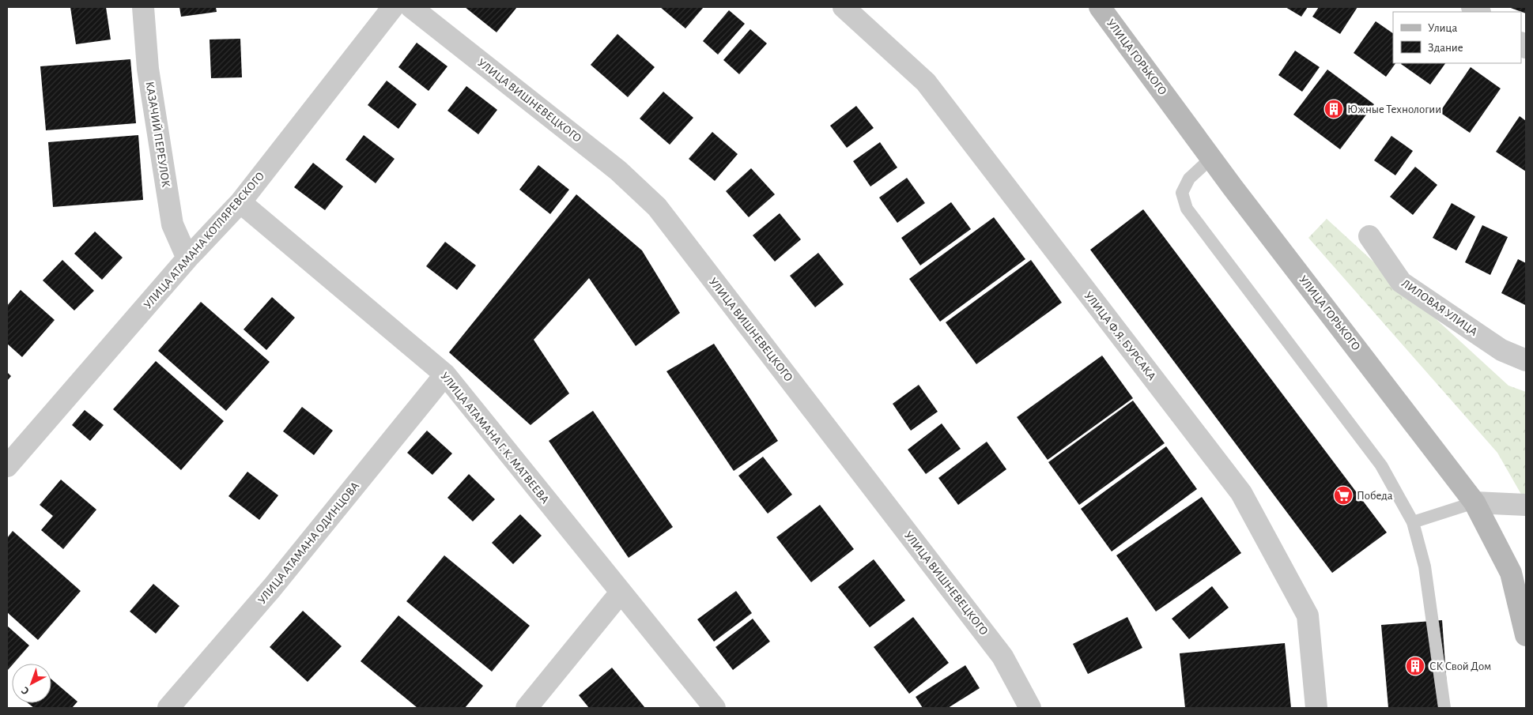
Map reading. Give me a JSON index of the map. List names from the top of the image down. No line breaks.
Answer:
{"streets":{"main road":["УЛИЦА ГОРЬКОГО"],"street":["УЛИЦА ВИШНЕВЕЦКОГО","КАЗАЧИЙ ПЕРЕУЛОК","УЛИЦА АТАМАНА КОТЛЯРЕВСКОГО","ЛИЛОВАЯ УЛИЦА","УЛИЦА Ф.Я. БУРСАКА","УЛИЦА АТАМАНА Г. К. МАТВЕЕВА","УЛИЦА АТАМАНА ОДИНЦОВА"]},"crossings":[["КАЗАЧИЙ ПЕРЕУЛОК","УЛИЦА АТАМАНА КОТЛЯРЕВСКОГО"],["УЛИЦА АТАМАНА КОТЛЯРЕВСКОГО","УЛИЦА АТАМАНА Г. К. МАТВЕЕВА"],["УЛИЦА АТАМАНА Г. К. МАТВЕЕВА","УЛИЦА АТАМАНА ОДИНЦОВА"]],"places":{"building":["Южные Технологии","СК Свой Дом"],"supermarket":["Победа"]},"legend":["Улица","Здание"],"north":"bottom left"}
